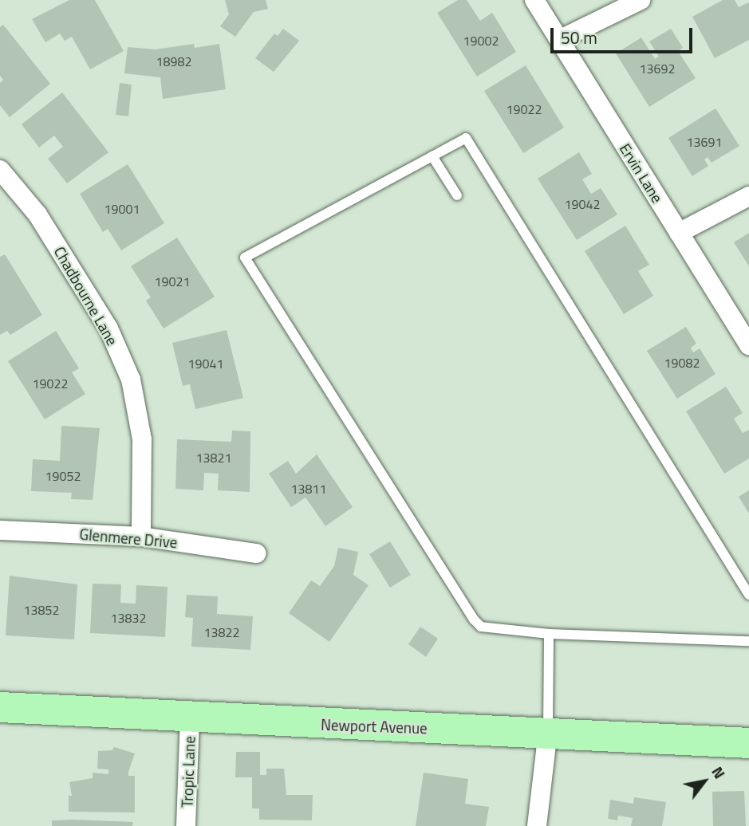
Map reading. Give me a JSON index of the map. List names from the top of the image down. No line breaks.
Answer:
{"streets":{"main road":["Newport Avenue"],"street":["Ervin Lane","Chadbourne Lane","Glenmere Drive","Tropic Lane"]},"crossings":[["Chadbourne Lane","Glenmere Drive"],["Newport Avenue","Tropic Lane"]],"house_numbers":["19002","18982","13692","19022","13691","19042","19001","19021","19082","19041","19022","13821","19052","13811","13852","13832","13822"],"scale_bar":"50 m","north":"top right"}
